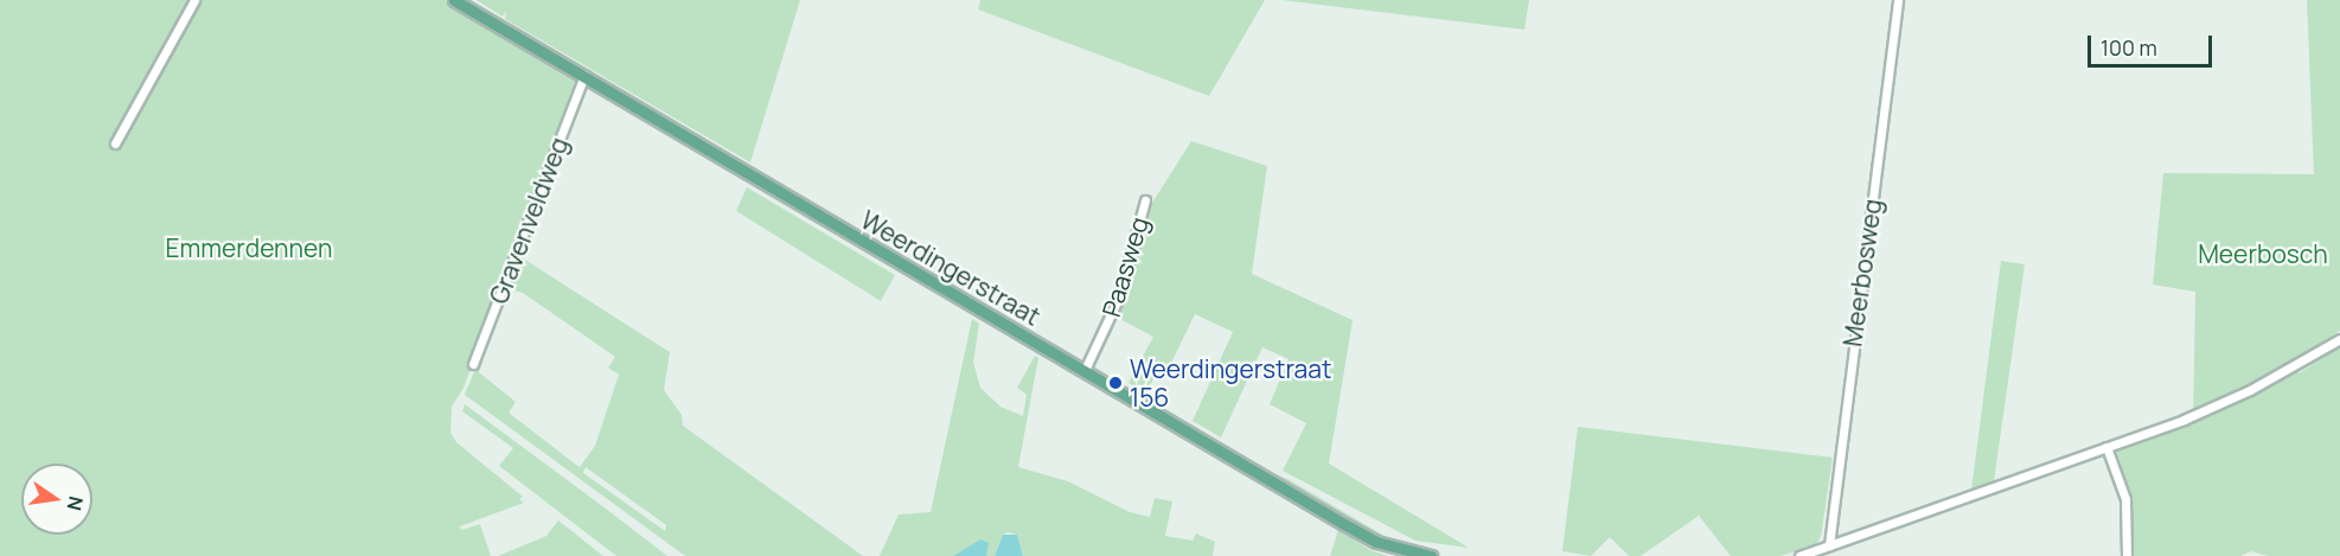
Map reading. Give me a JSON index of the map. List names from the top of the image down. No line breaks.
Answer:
{"streets":{"main road":["Weerdingerstraat"],"street":["Gravenveldweg","Paasweg","Meerbosweg"]},"crossings":[["Gravenveldweg","Weerdingerstraat"],["Paasweg","Weerdingerstraat"]],"parks":["Emmerdennen","Meerbosch"],"places":["Weerdingerstraat 156"],"scale_bar":"100 m","north":"right"}
